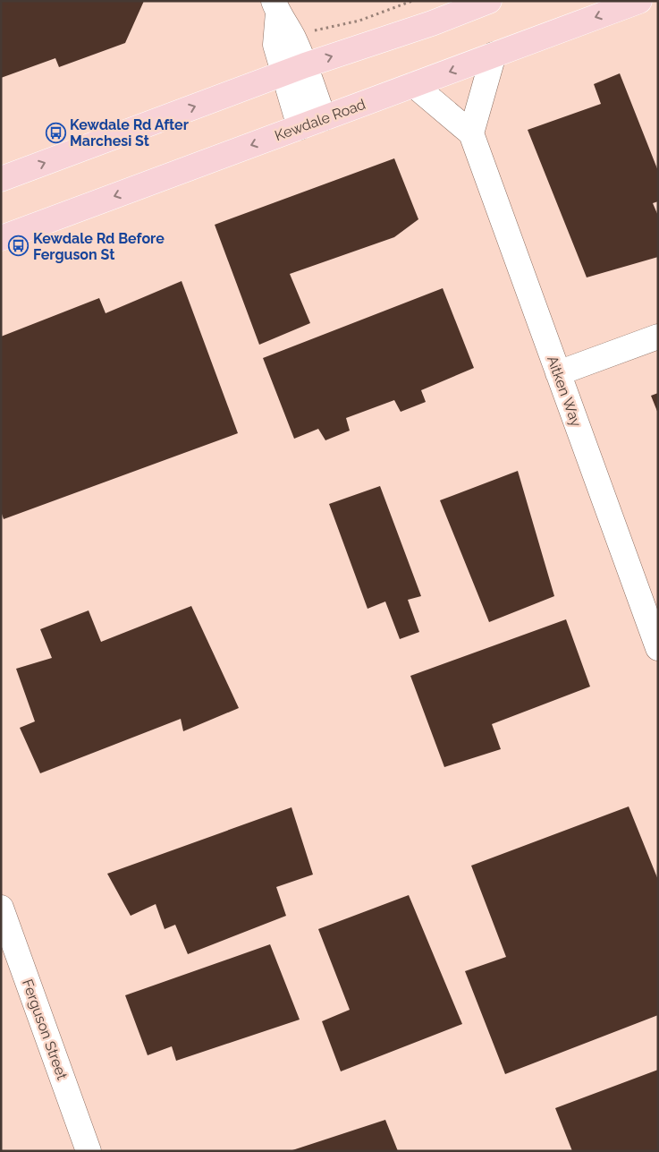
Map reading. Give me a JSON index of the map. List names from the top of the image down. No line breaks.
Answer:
{"streets":{"main road":["Kewdale Road"],"street":["Aitken Way","Ferguson Street"]},"places":{"bus stop":["Kewdale Rd After Marchesi St","Kewdale Rd Before Ferguson St"]}}
